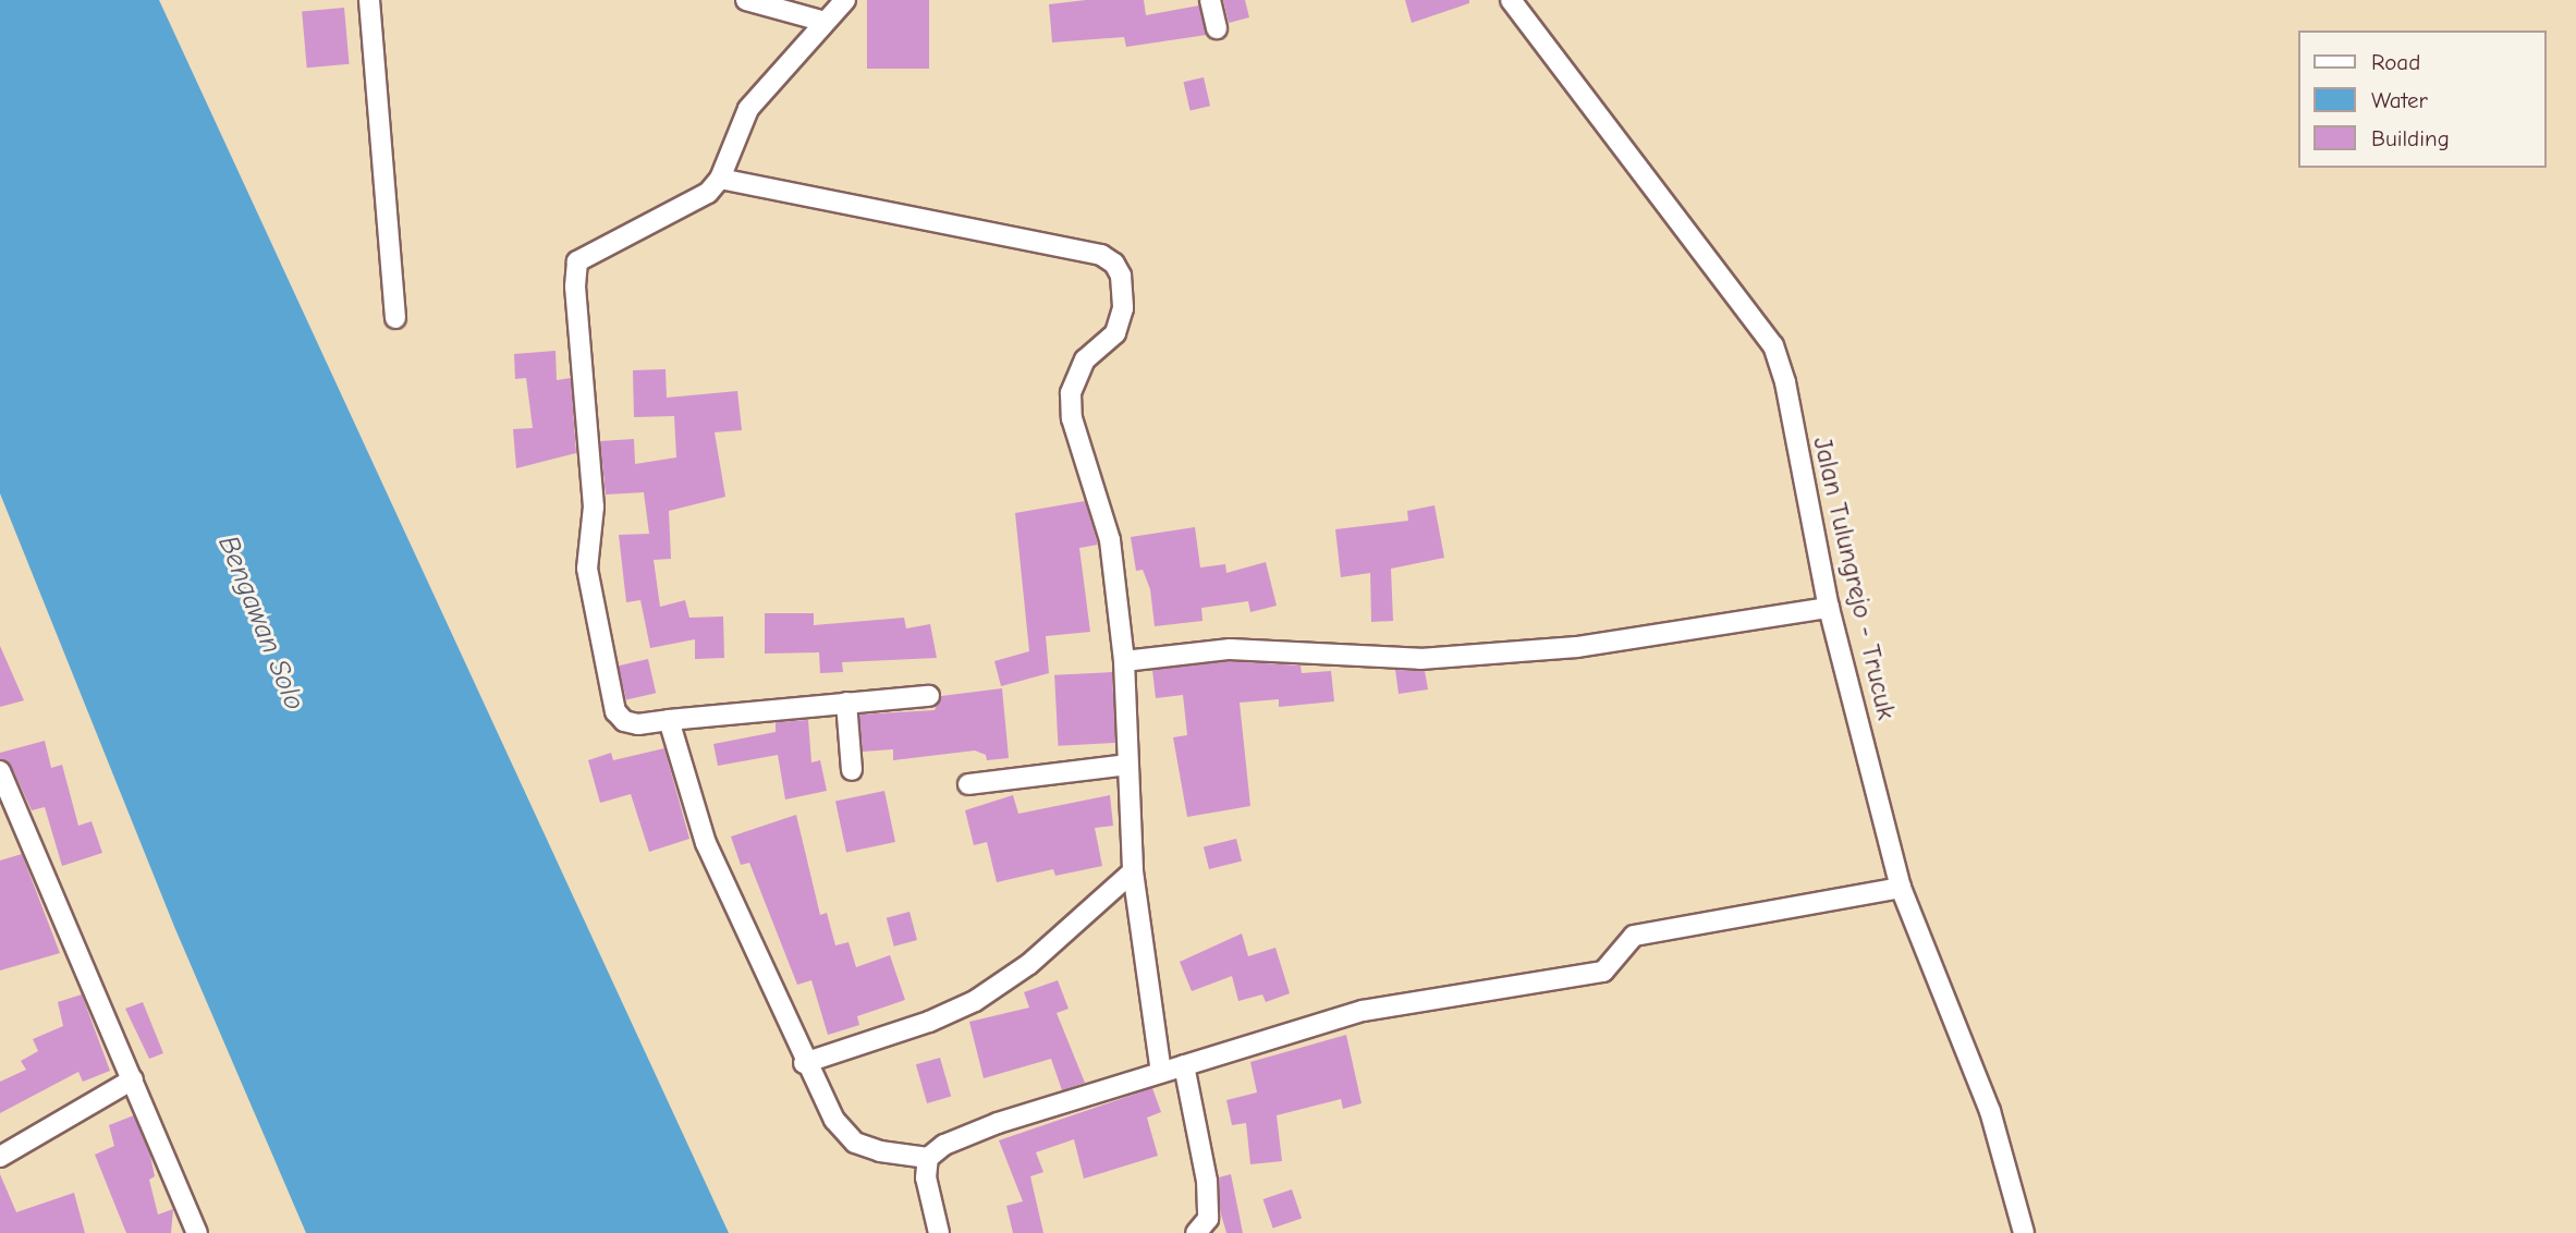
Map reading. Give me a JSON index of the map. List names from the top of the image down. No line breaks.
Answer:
{"streets":{"street":["Jalan Tulungrejo - Trucuk"]},"water":["Bengawan Solo"],"legend":["Road","Water","Building"]}
